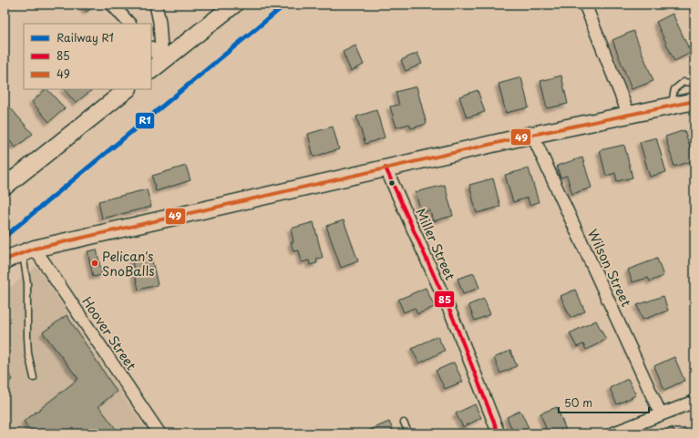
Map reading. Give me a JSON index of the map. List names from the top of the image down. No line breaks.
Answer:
{"streets":{"street":["Miller Street","Wilson Street","Hoover Street"]},"places":["Pelican's SnoBalls"],"lines":["rail line R1","transit line 49","transit line 85"],"legend":["Railway R1","85","49"],"scale_bar":"50 m"}
